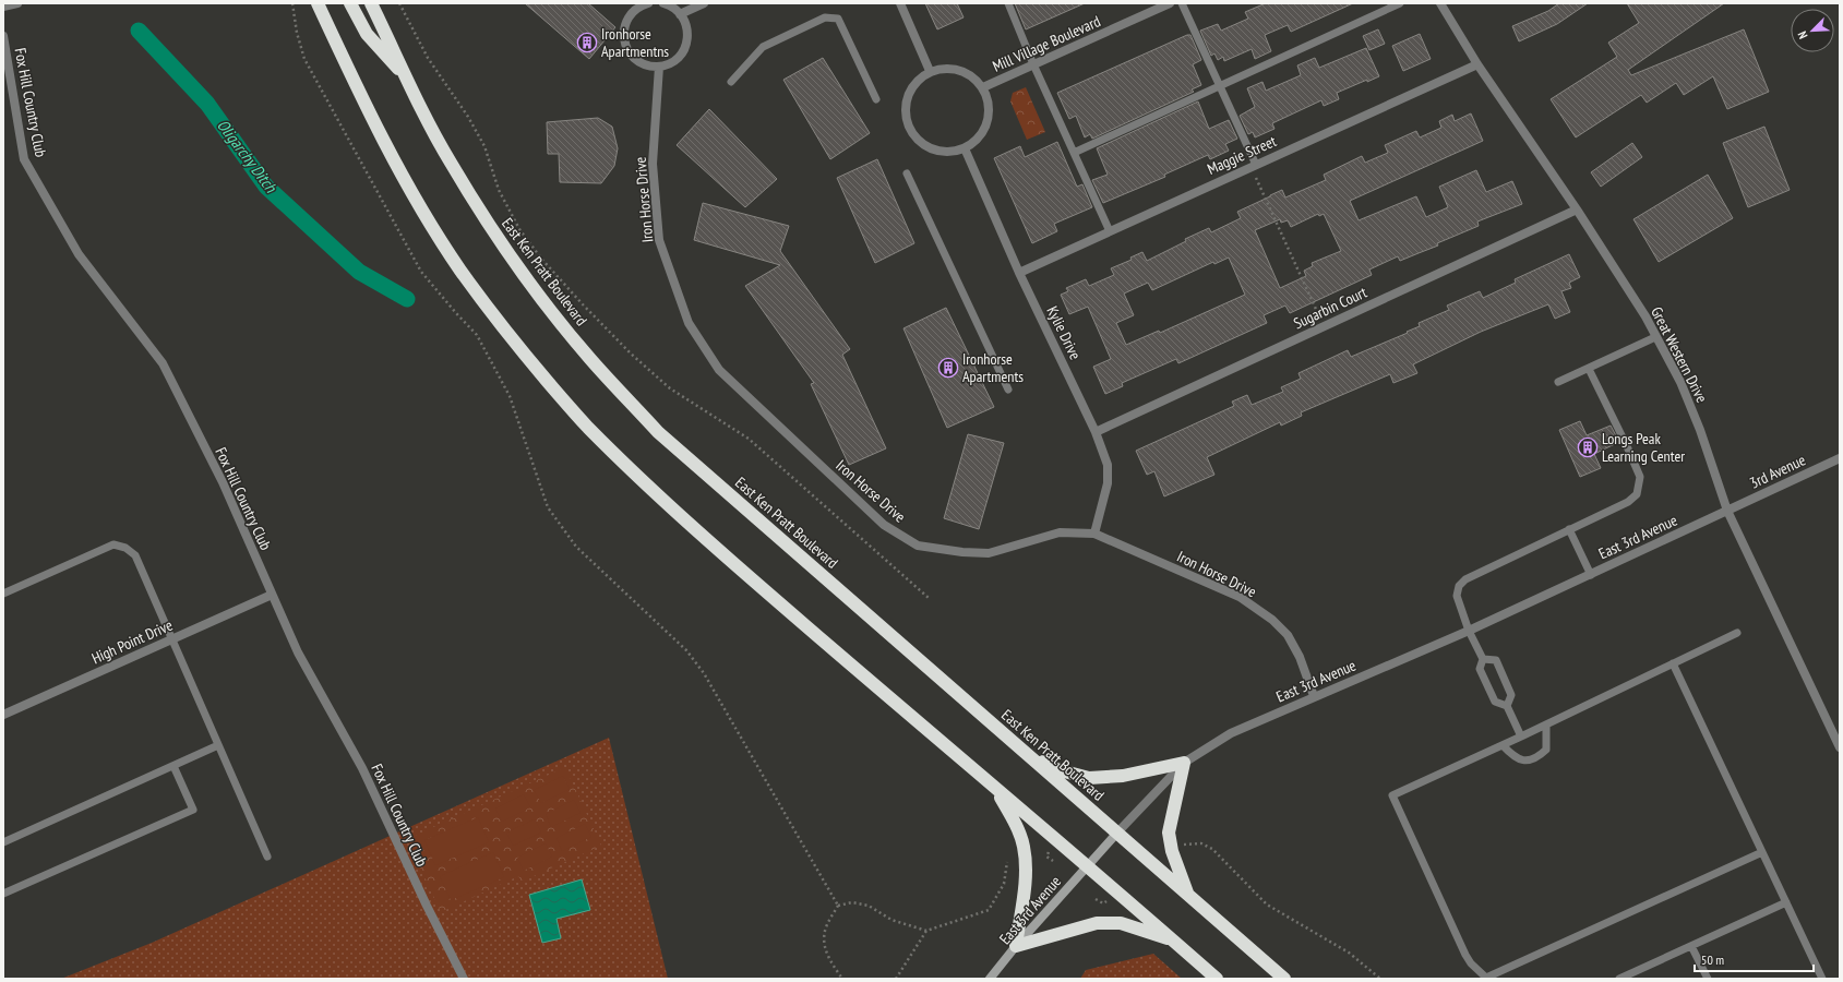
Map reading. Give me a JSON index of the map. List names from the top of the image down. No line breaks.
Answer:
{"streets":{"highway":["East Ken Pratt Boulevard"],"main road":["East 3rd Avenue"],"street":["Mill Village Boulevard","Fox Hill Country Club","Maggie Street","Iron Horse Drive","Sugarbin Court","Kylie Drive","Great Western Drive","3rd Avenue","High Point Drive"]},"crossings":[["Mill Village Boulevard","Kylie Drive"],["Fox Hill Country Club","High Point Drive"],["Maggie Street","Kylie Drive"],["Maggie Street","Great Western Drive"],["Iron Horse Drive","Kylie Drive"],["Iron Horse Drive","East 3rd Avenue"],["East Ken Pratt Boulevard","East 3rd Avenue"],["Sugarbin Court","Kylie Drive"],["Sugarbin Court","Great Western Drive"],["Great Western Drive","3rd Avenue"],["Great Western Drive","East 3rd Avenue"],["3rd Avenue","East 3rd Avenue"]],"water":["Oligarchy Ditch"],"places":{"building":["Ironhorse Apartmentns","Ironhorse Apartments","Longs Peak Learning Center"]},"scale_bar":"50 m","north":"bottom left"}
